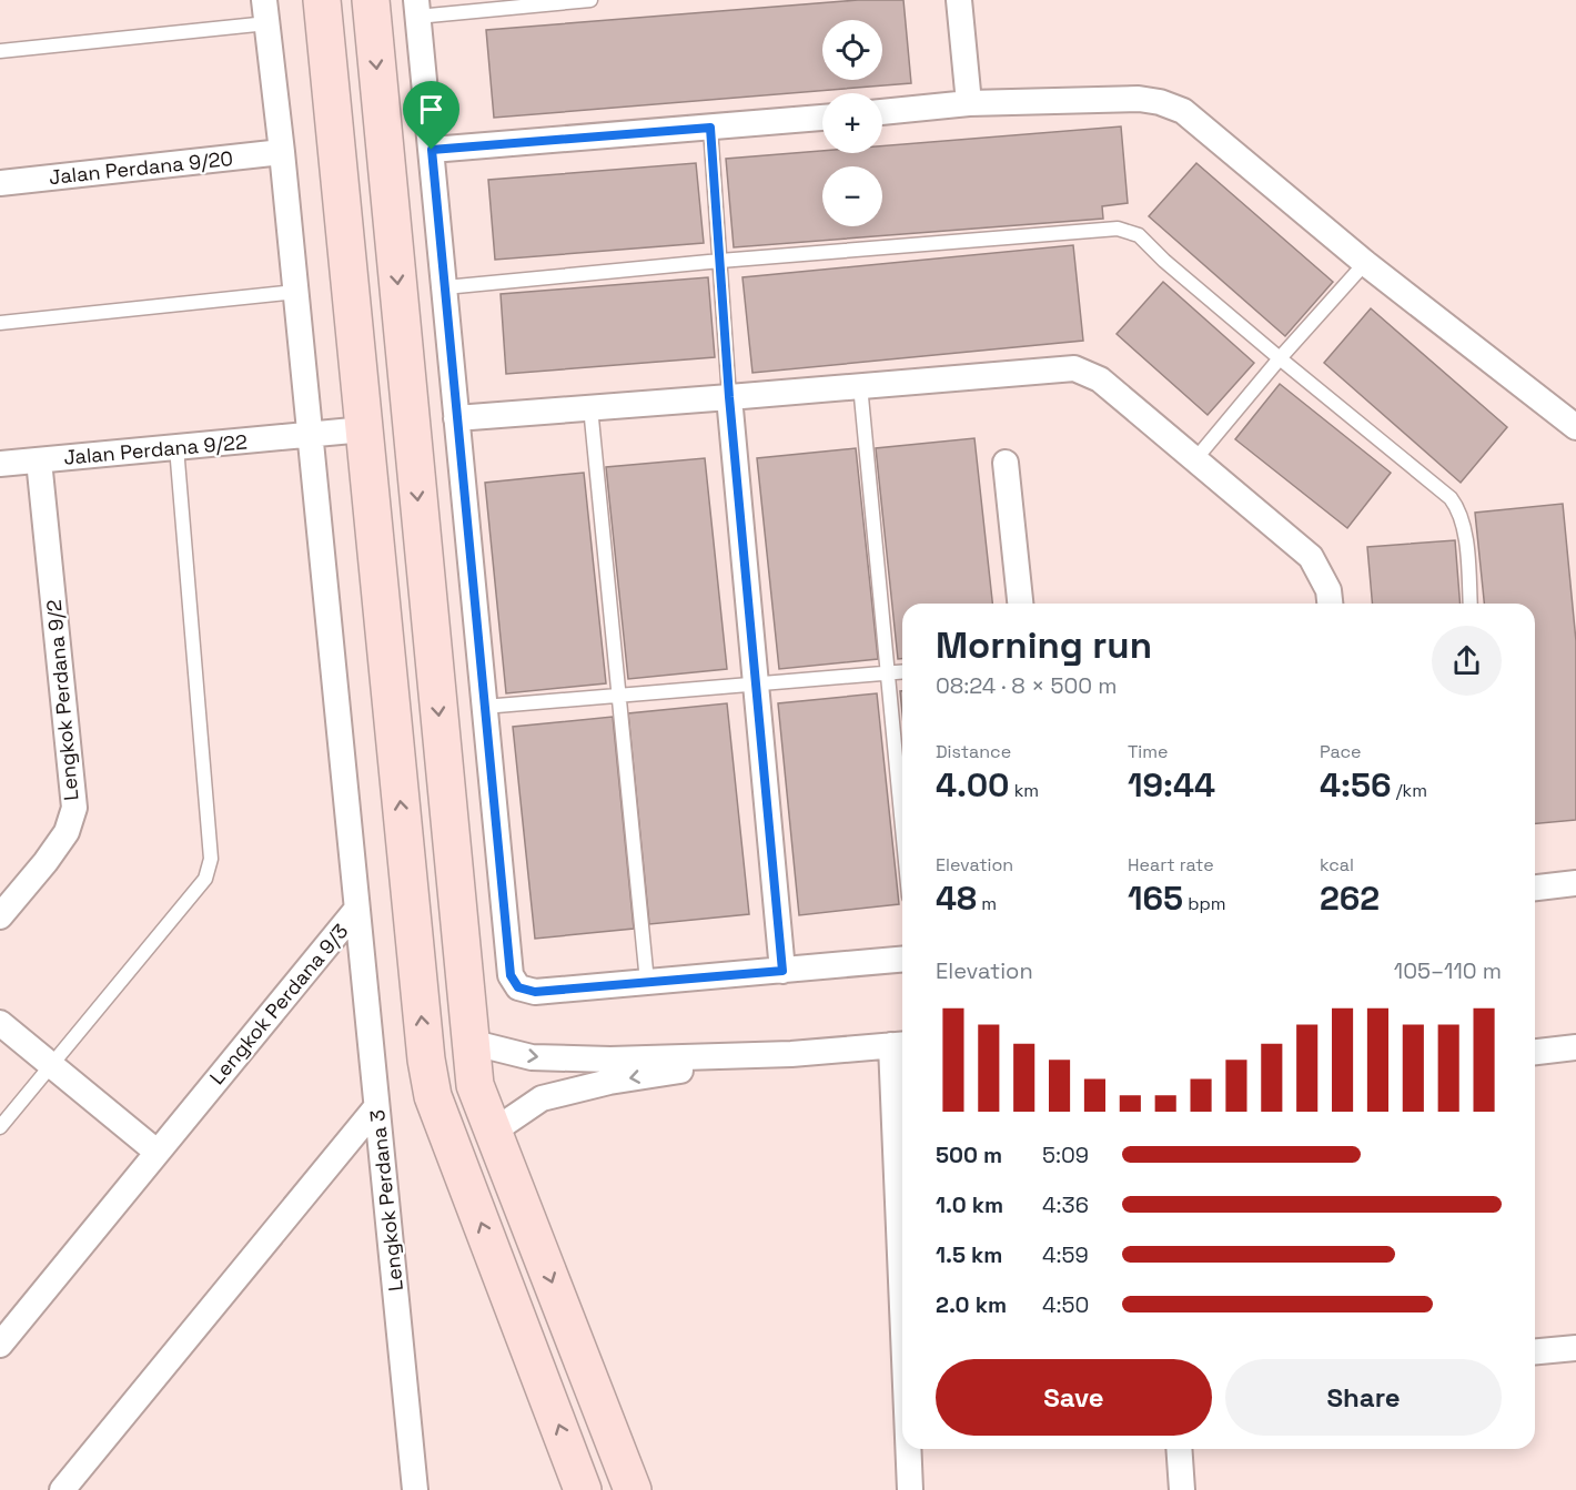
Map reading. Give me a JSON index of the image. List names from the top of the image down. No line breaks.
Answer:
{"streets":{"street":["Jalan Perdana 9/20","Jalan Perdana 9/22","Lengkok Perdana 9/2","Lengkok Perdana 9/3","Lengkok Perdana 3"]},"crossings":[["Jalan Perdana 9/20","Lengkok Perdana 9/3"],["Jalan Perdana 9/22","Lengkok Perdana 9/2"],["Jalan Perdana 9/22","Lengkok Perdana 9/3"],["Lengkok Perdana 9/3","Lengkok Perdana 3"]],"page":{"map_buttons":["+","−"],"heading":["Morning run","08:24 · 8 × 500 m"],"stats":[["Distance","4.00 km"],["Time","19:44"],["Pace","4:56 /km"],["Elevation","48 m"],["Heart rate","165 bpm"],["kcal","262"]],"chart":["Elevation","105–110 m"],"list":[{"name":"500 m","note":"5:09"},{"name":"1.0 km","note":"4:36"},{"name":"1.5 km","note":"4:59"},{"name":"2.0 km","note":"4:50"}],"buttons":["Save","Share"]}}
